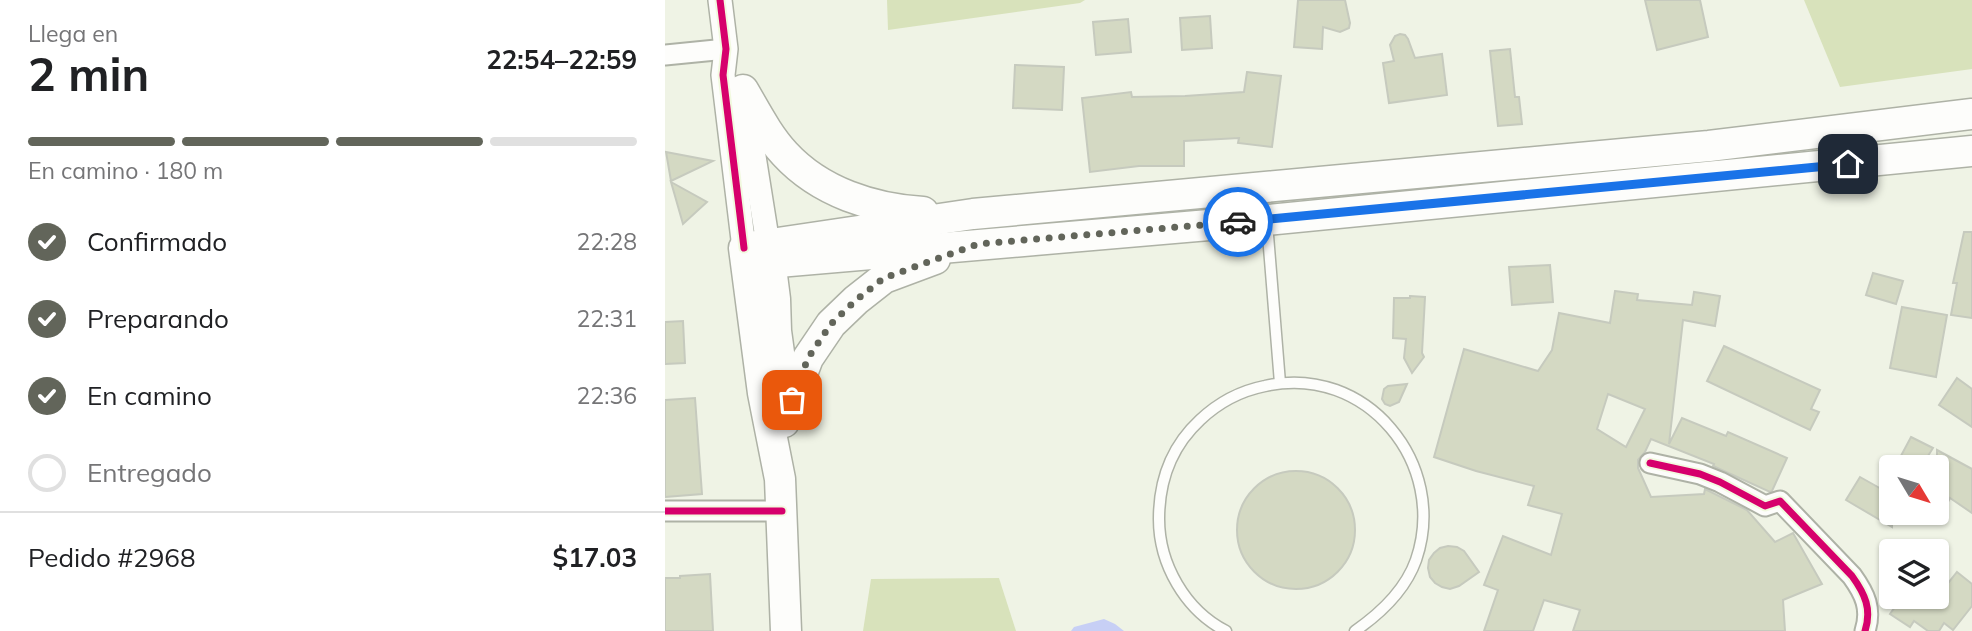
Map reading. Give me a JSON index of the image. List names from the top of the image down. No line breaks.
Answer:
{"north":"bottom right","page":{"heading":["2 min","Llega en","22:54–22:59"],"panel":["Pedido #2968","$17.03"],"bar":"En camino · 180 m","list":[["Confirmado","22:28"],["Preparando","22:31"],["En camino","22:36"],"Entregado"]}}
